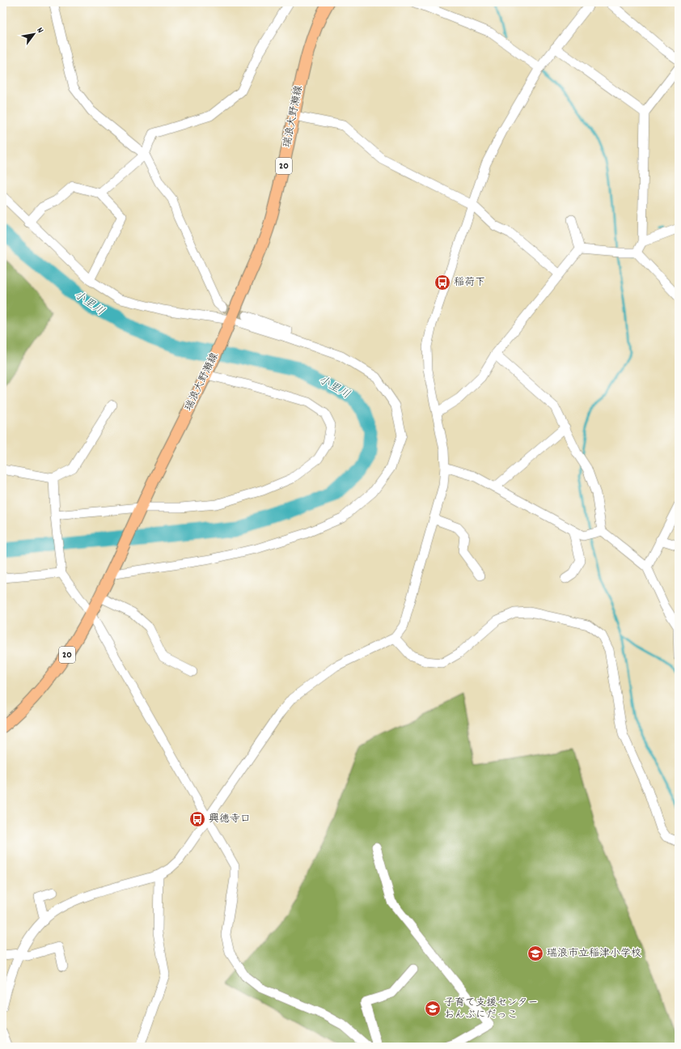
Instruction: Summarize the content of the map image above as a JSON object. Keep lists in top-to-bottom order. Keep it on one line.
{"streets":{"main road":["瑞浪大野瀬線","20"]},"water":["小里川"],"places":{"bus stop":["稲荷下","興徳寺口"],"school or university":["瑞浪市立稲津小学校","子育て支援センター おんぶにだっこ"]},"north":"top right"}
